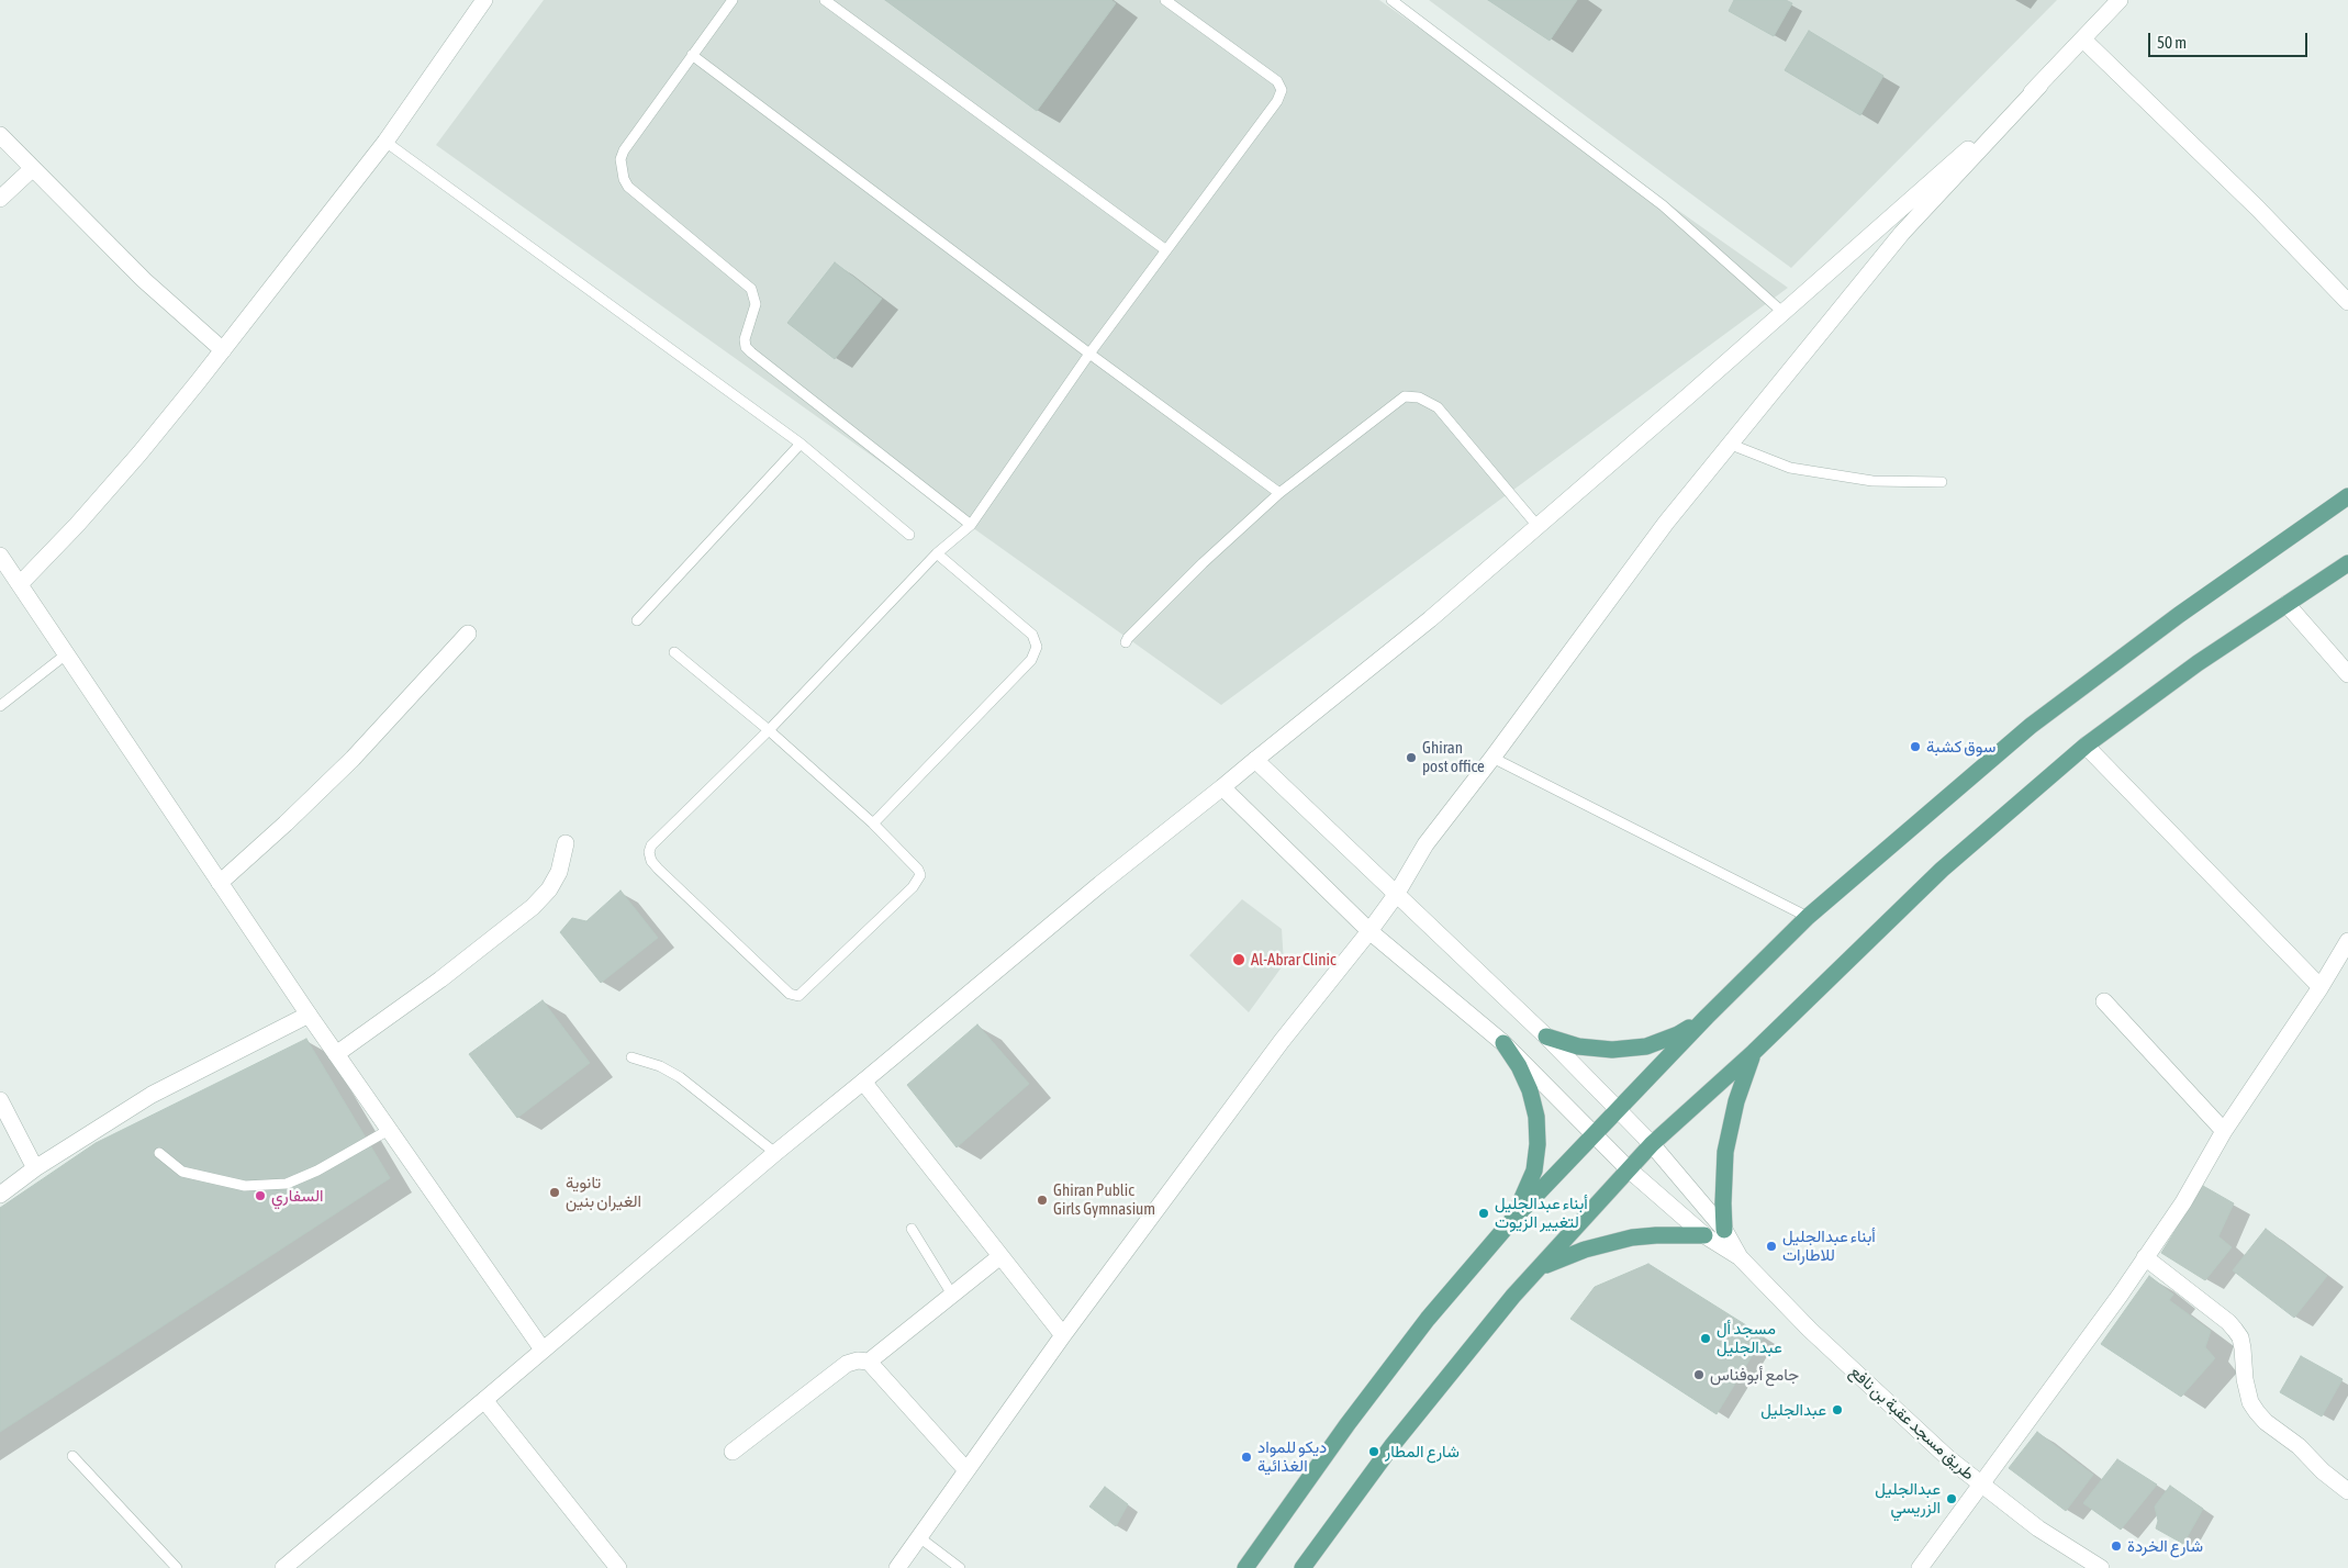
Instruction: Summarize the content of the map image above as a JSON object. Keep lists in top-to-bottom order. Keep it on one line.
{"streets":{"street":["طريق مسجد عقبة بن نافع"]},"places":["سوق كشبة","Ghiran post office","Al-Abrar Clinic","تانوية الغيران بنين","السفاري","Ghiran Public Girls Gymnasium","أبناء عبدالجليل لتغيير الزيوت","أبناء عبدالجليل للاطارات","مسجد أل عبدالجليل","جامع أبوفناس","عبدالجليل","شارع المطار","ديكو للمواد الغذائية","عبدالجليل الزريسي","شارع الخردة"],"scale_bar":"50 m"}
